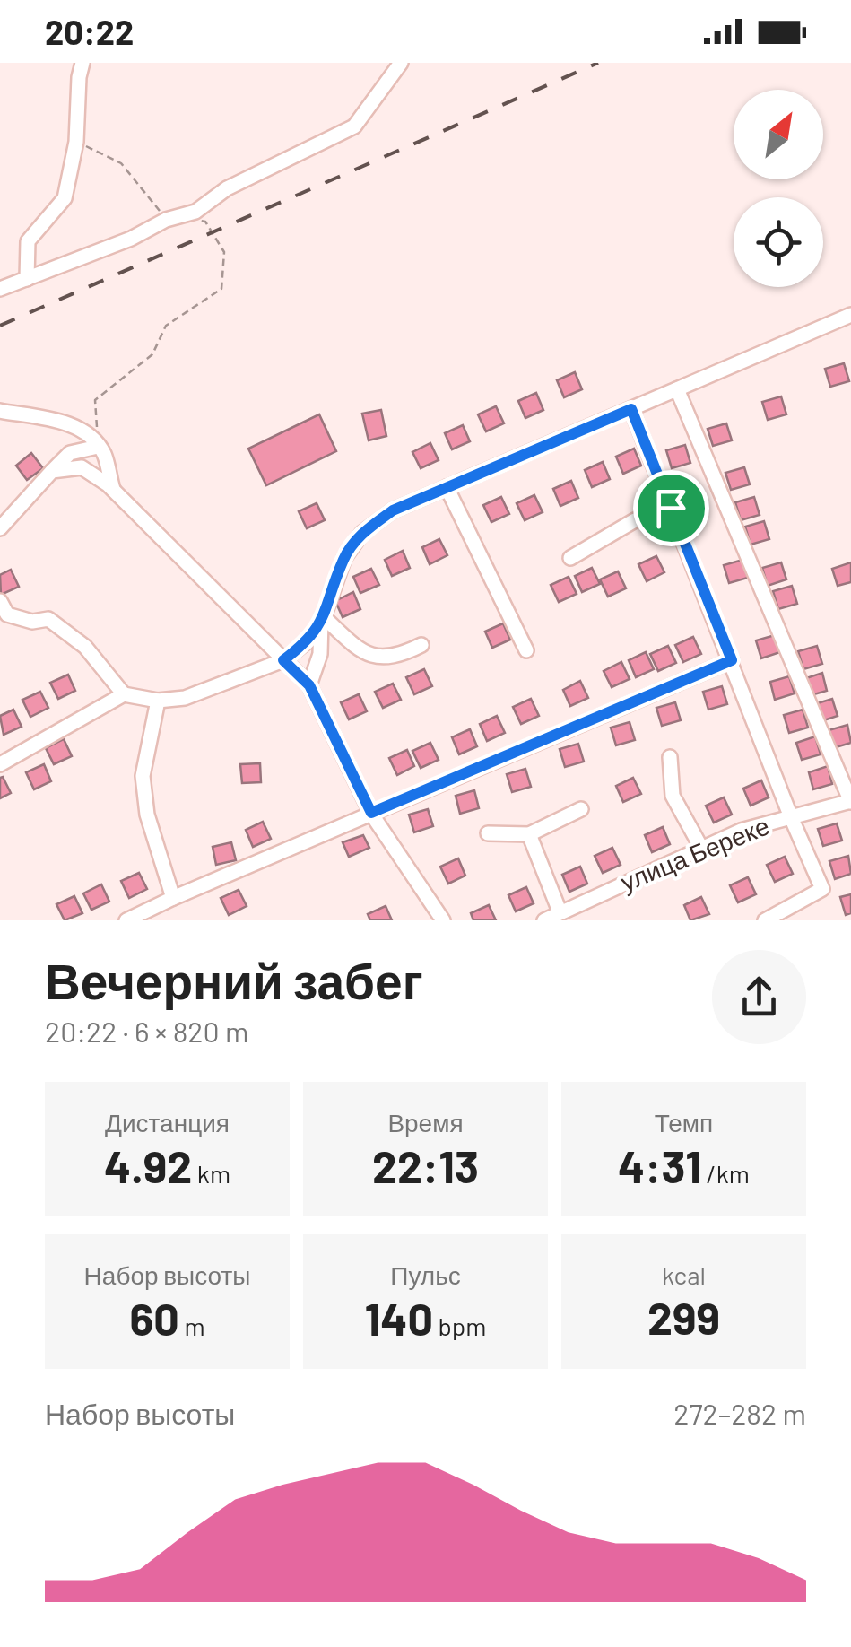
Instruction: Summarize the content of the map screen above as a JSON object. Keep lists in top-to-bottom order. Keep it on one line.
{"streets":{"street":["улица Береке"]},"north":"top right","page":{"status":"20:22","heading":["Вечерний забег","20:22 · 6 × 820 m"],"stats":[["Дистанция","4.92 km"],["Время","22:13"],["Темп","4:31 /km"],["Набор высоты","60 m"],["Пульс","140 bpm"],["kcal","299"]],"chart":["Набор высоты","272–282 m"]}}
